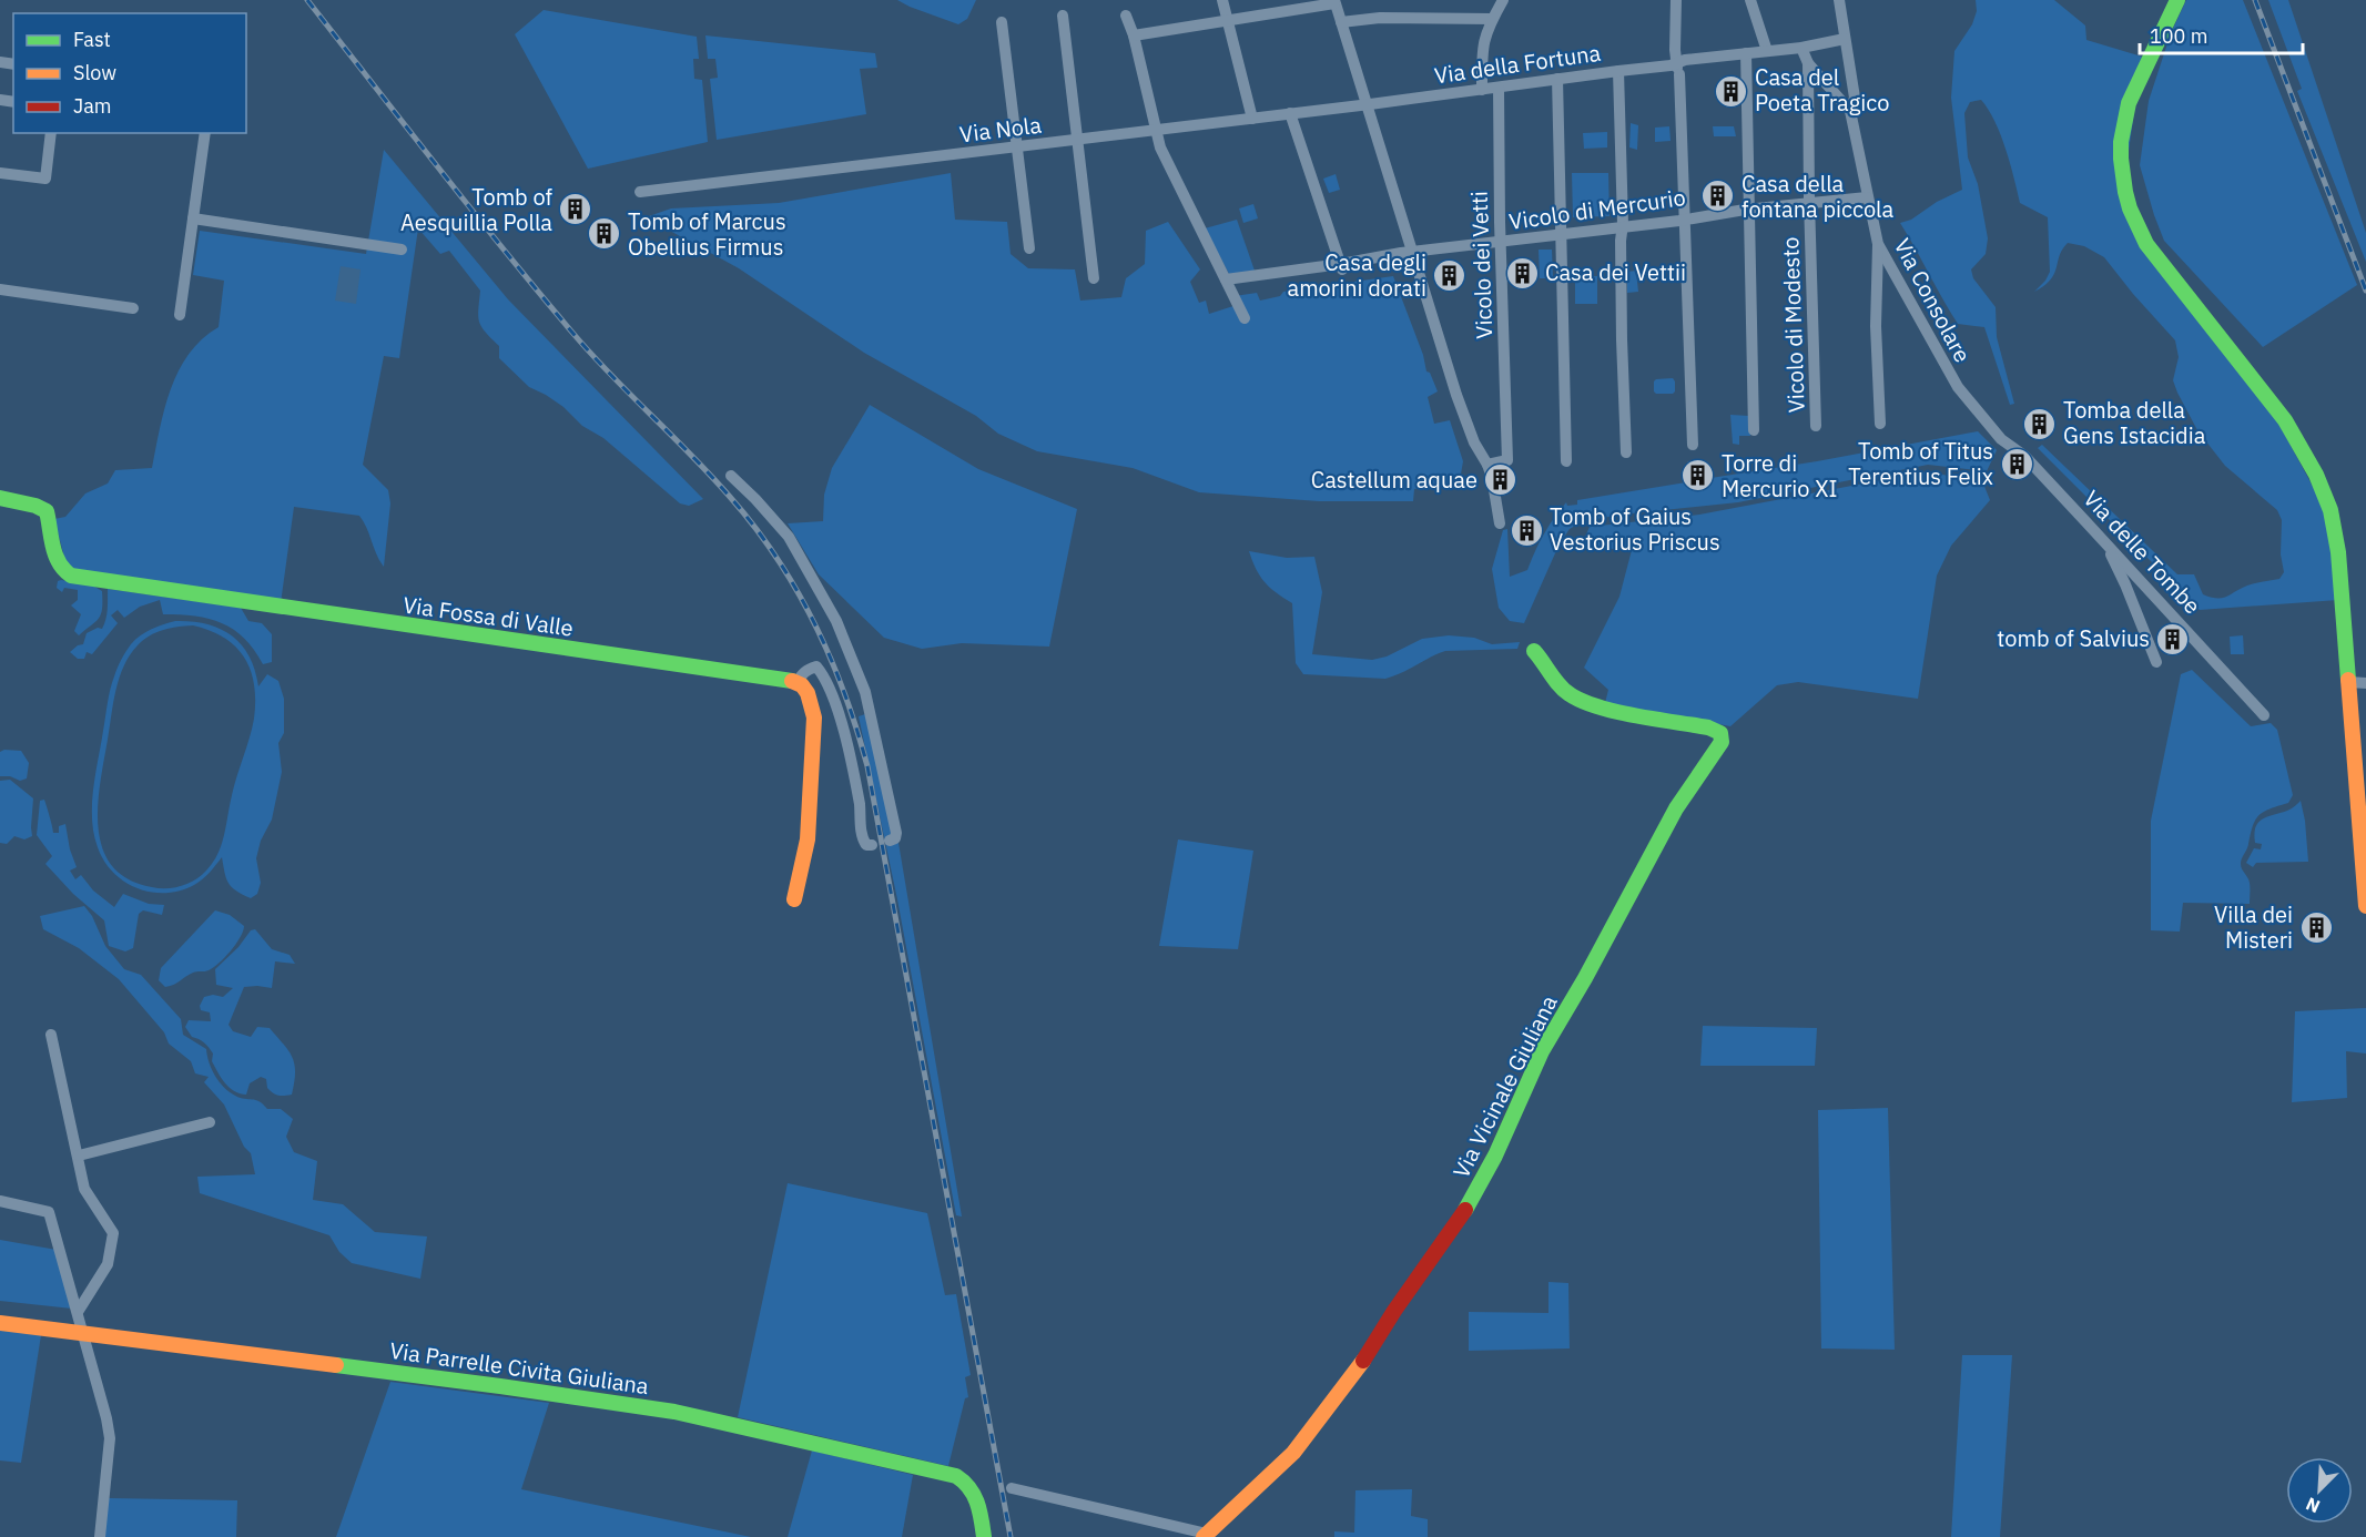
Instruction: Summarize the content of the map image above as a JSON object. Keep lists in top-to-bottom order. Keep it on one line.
{"streets":{"street":["Via della Fortuna","Via Nola","Vicolo di Mercurio","Vicolo dei Vetti","Via Consolare","Vicolo di Modesto","Via delle Tombe","Via Fossa di Valle","Via Vicinale Giuliana","Via Parrelle Civita Giuliana"]},"crossings":[["Via della Fortuna","Via Nola"],["Via della Fortuna","Vicolo dei Vetti"],["Via della Fortuna","Via Consolare"],["Vicolo di Mercurio","Vicolo dei Vetti"],["Vicolo di Mercurio","Via Consolare"],["Vicolo di Mercurio","Vicolo di Modesto"],["Via Consolare","Via delle Tombe"]],"places":{"building":["Casa del Poeta Tragico","Casa della fontana piccola","Tomb of Aesquillia Polla","Tomb of Marcus Obellius Firmus","Casa dei Vettii","Casa degli amorini dorati","Tomba della Gens Istacidia","Tomb of Titus Terentius Felix","Torre di Mercurio XI","Castellum aquae","Tomb of Gaius Vestorius Priscus","tomb of Salvius","Villa dei Misteri"]},"legend":["Fast","Slow","Jam"],"scale_bar":"100 m","north":"bottom left"}
